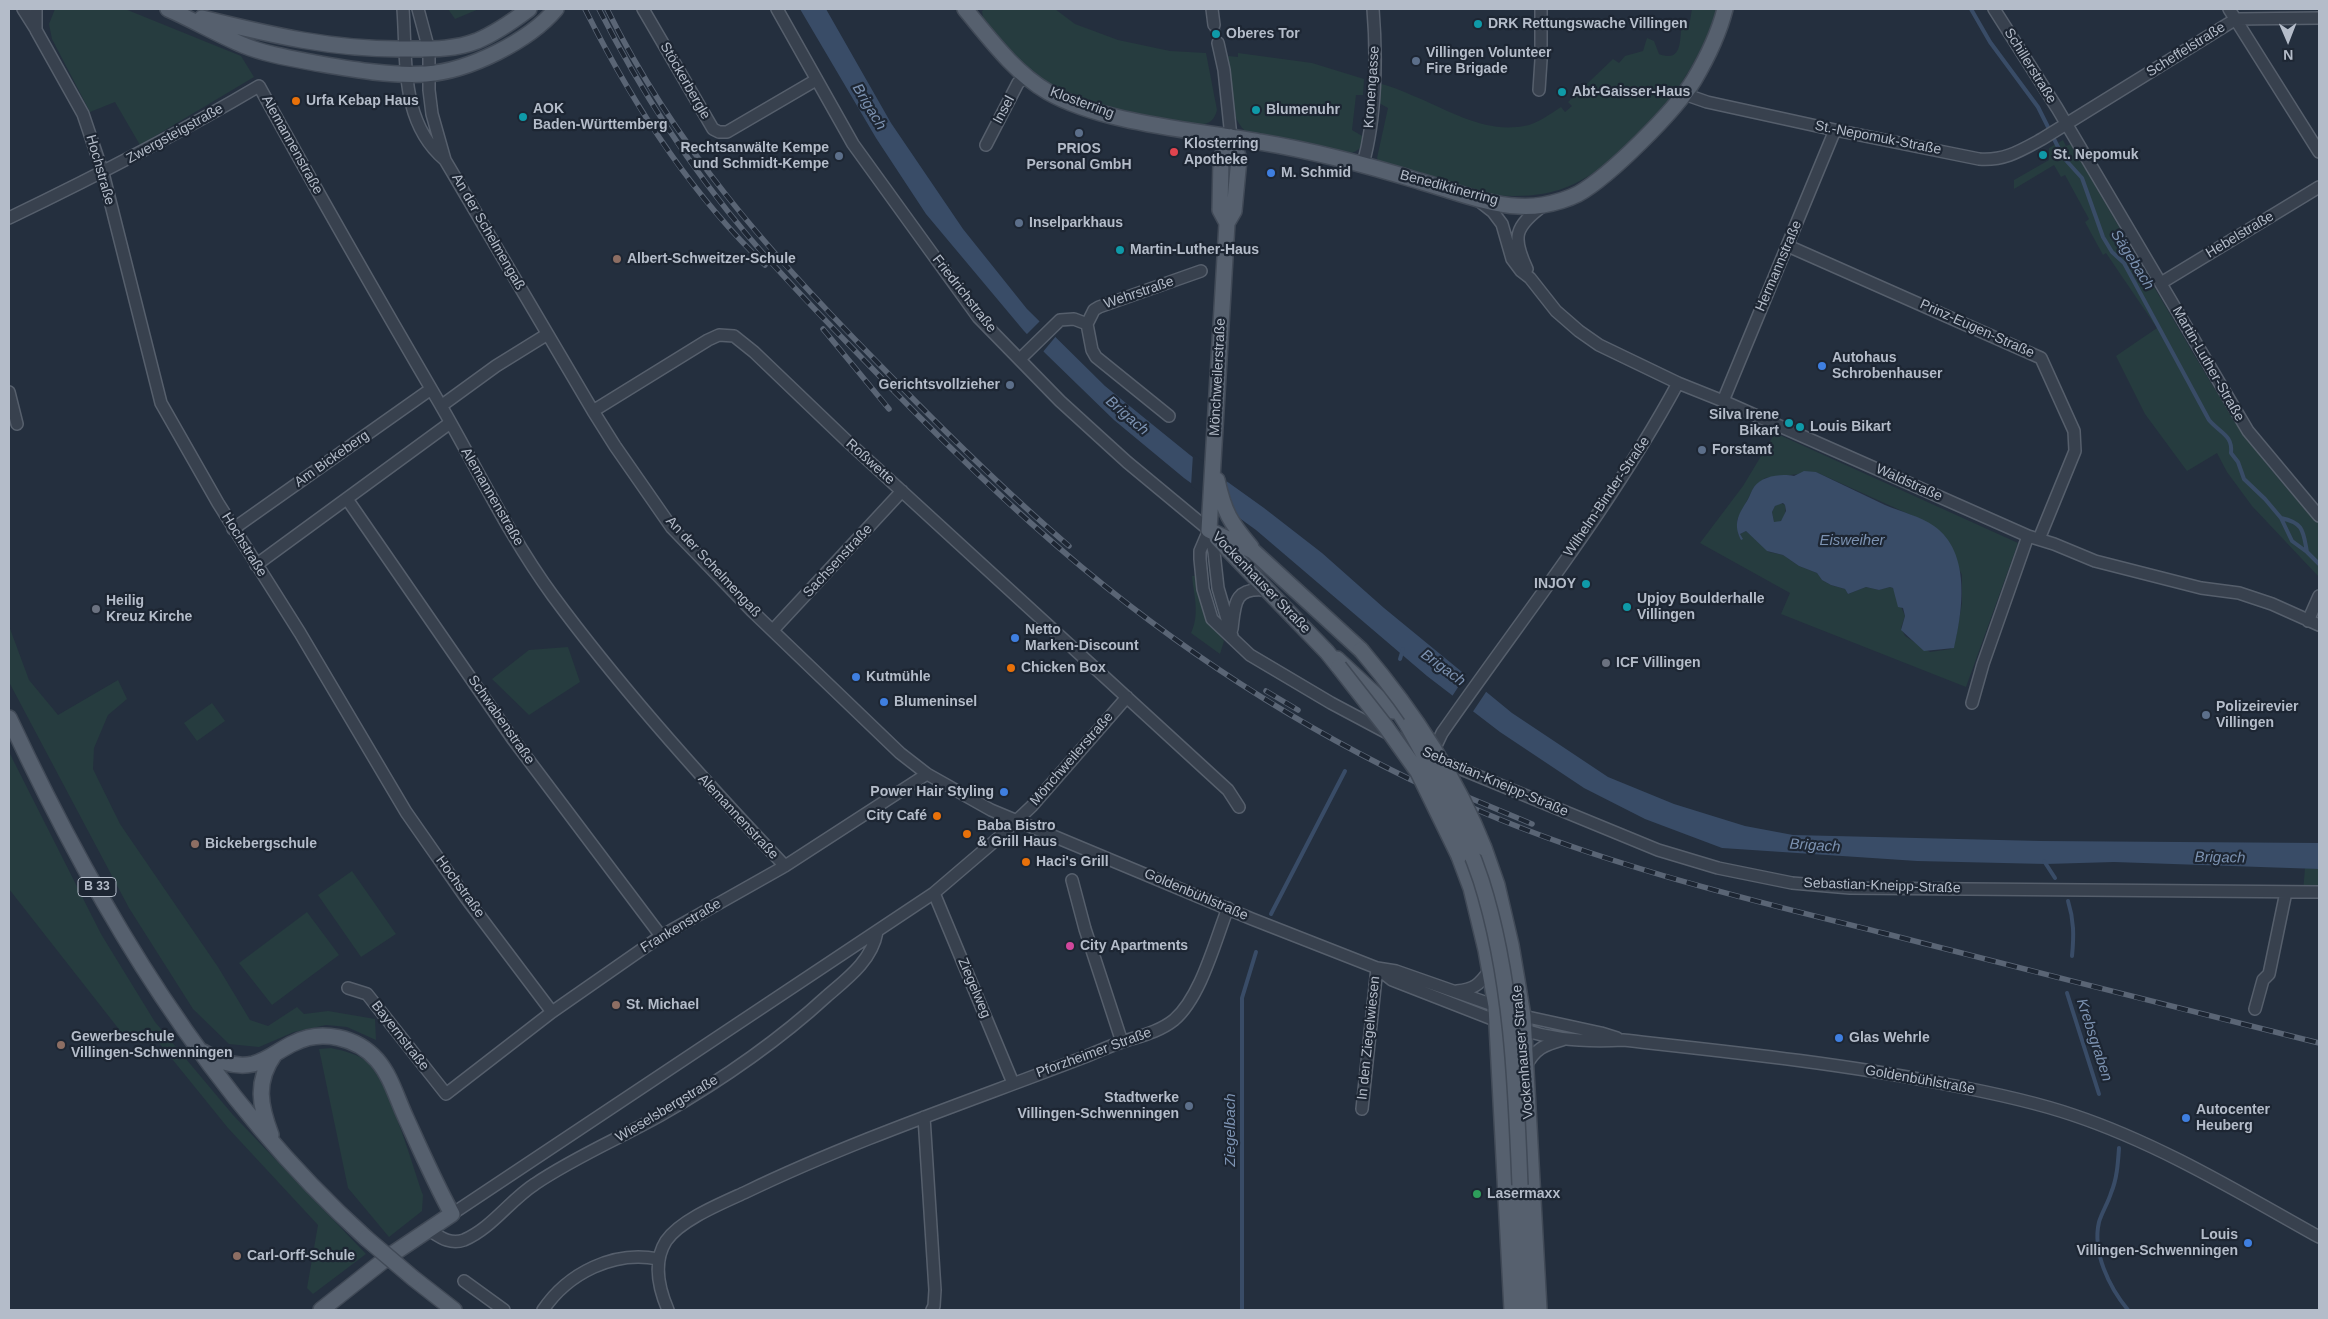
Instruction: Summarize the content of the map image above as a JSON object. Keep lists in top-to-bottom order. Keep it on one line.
{"streets":{"main road":["Klosterring","Benediktinerring","Mönchweilerstraße","Vockenhauser Straße","B 33","Wieselsbergstraße"],"street":["Scheffelstraße","Schillerstraße","Stöckerbergle","Kronengasse","Insel","Zwergsteigstraße","St.-Nepomuk-Straße","Alemannenstraße","Hochstraße","An der Schelmengaß","Hebelstraße","Hermannstraße","Wehrstraße","Friedrichstraße","Prinz-Eugen-Straße","Martin-Luther-Straße","Am Bickeberg","Roßwette","Waldstraße","Wilhelm-Binder-Straße","Sachsenstraße","Schwabenstraße","Sebastian-Kneipp-Straße","Goldenbühlstraße","Frankenstraße","Ziegelweg","Bayernstraße","In den Ziegelwiesen","Pforzheimer Straße"]},"crossings":[["Scheffelstraße","Schillerstraße"],["Scheffelstraße","St.-Nepomuk-Straße"],["Scheffelstraße","Martin-Luther-Straße"],["Schillerstraße","St.-Nepomuk-Straße"],["Schillerstraße","Martin-Luther-Straße"],["Stöckerbergle","Friedrichstraße"],["Kronengasse","Benediktinerring"],["Klosterring","Insel"],["Klosterring","Benediktinerring"],["Klosterring","Mönchweilerstraße"],["Zwergsteigstraße","Alemannenstraße"],["Zwergsteigstraße","Hochstraße"],["St.-Nepomuk-Straße","Benediktinerring"],["St.-Nepomuk-Straße","Hermannstraße"],["St.-Nepomuk-Straße","Martin-Luther-Straße"],["Alemannenstraße","Am Bickeberg"],["Alemannenstraße","Frankenstraße"],["Hochstraße","Am Bickeberg"],["Hochstraße","Frankenstraße"],["Benediktinerring","Mönchweilerstraße"],["Benediktinerring","Waldstraße"],["An der Schelmengaß","Mönchweilerstraße"],["An der Schelmengaß","Roßwette"],["An der Schelmengaß","Sachsenstraße"],["An der Schelmengaß","Goldenbühlstraße"],["An der Schelmengaß","Frankenstraße"],["An der Schelmengaß","Wieselsbergstraße"],["Hebelstraße","Martin-Luther-Straße"],["Hermannstraße","Prinz-Eugen-Straße"],["Hermannstraße","Waldstraße"],["Friedrichstraße","Mönchweilerstraße"],["Friedrichstraße","Vockenhauser Straße"],["Friedrichstraße","Sebastian-Kneipp-Straße"],["Prinz-Eugen-Straße","Waldstraße"],["Mönchweilerstraße","Roßwette"],["Mönchweilerstraße","Vockenhauser Straße"],["Mönchweilerstraße","Sebastian-Kneipp-Straße"],["Mönchweilerstraße","Goldenbühlstraße"],["Mönchweilerstraße","Wieselsbergstraße"],["Roßwette","Sachsenstraße"],["Waldstraße","Wilhelm-Binder-Straße"],["Wilhelm-Binder-Straße","Sebastian-Kneipp-Straße"],["Vockenhauser Straße","Sebastian-Kneipp-Straße"],["Vockenhauser Straße","Goldenbühlstraße"],["Schwabenstraße","Frankenstraße"],["Goldenbühlstraße","In den Ziegelwiesen"],["Goldenbühlstraße","Pforzheimer Straße"],["Goldenbühlstraße","Wieselsbergstraße"],["Frankenstraße","Bayernstraße"],["Ziegelweg","Pforzheimer Straße"],["Ziegelweg","Wieselsbergstraße"]],"water":["Brigach","Sägebach","Eisweiher","Krebsgraben","Ziegelbach"],"places":["DRK Rettungswache Villingen","Oberes Tor","Villingen Volunteer Fire Brigade","Abt-Gaisser-Haus","Urfa Kebap Haus","Blumenuhr","AOK Baden-Württemberg","PRIOS Personal GmbH","Klosterring Apotheke","St. Nepomuk","Rechtsanwälte Kempe und Schmidt-Kempe","M. Schmid","Inselparkhaus","Martin-Luther-Haus","Albert-Schweitzer-Schule","Autohaus Schrobenhauser","Gerichtsvollzieher","Silva Irene Bikart","Louis Bikart","Forstamt","INJOY","Upjoy Boulderhalle Villingen","Heilig Kreuz Kirche","Netto Marken-Discount","ICF Villingen","Chicken Box","Kutmühle","Blumeninsel","Polizeirevier Villingen","Power Hair Styling","City Café","Baba Bistro & Grill Haus","Bickebergschule","Haci's Grill","City Apartments","St. Michael","Glas Wehrle","Gewerbeschule Villingen-Schwenningen","Stadtwerke Villingen-Schwenningen","Autocenter Heuberg","Lasermaxx","Louis Villingen-Schwenningen","Carl-Orff-Schule"],"north":"bottom"}
